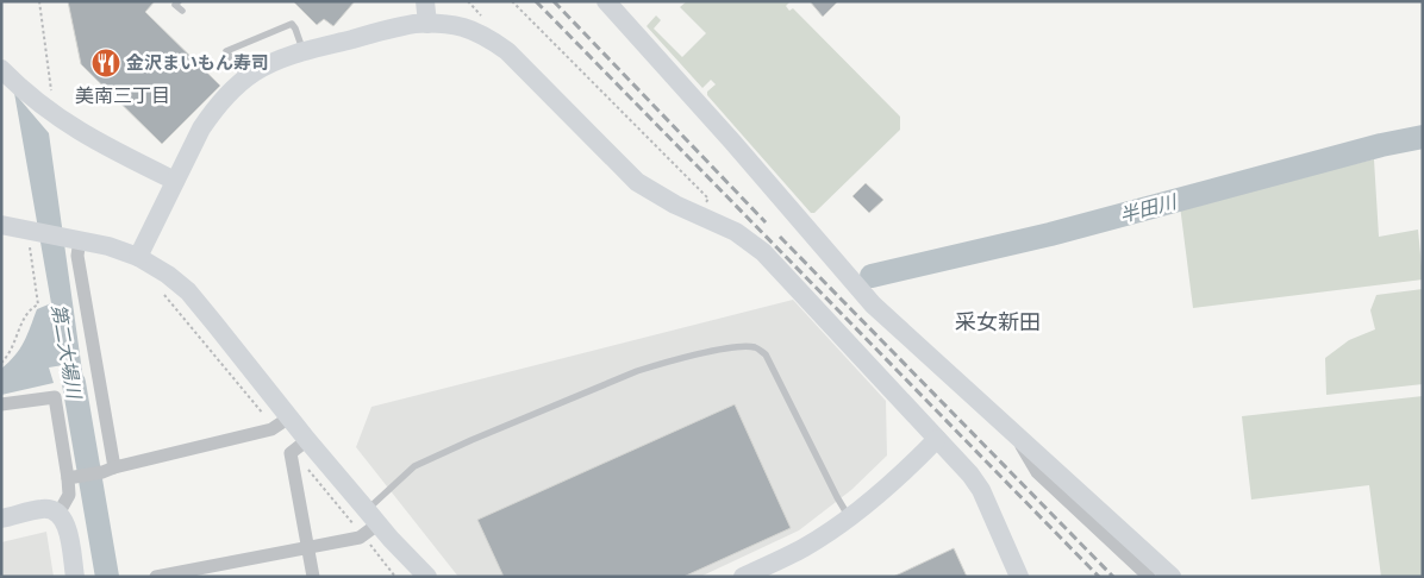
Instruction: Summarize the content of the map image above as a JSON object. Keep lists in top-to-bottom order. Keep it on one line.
{"districts":["美南三丁目","采女新田"],"water":["半田川","第二大場川"],"places":{"restaurant":["金沢まいもん寿司"]}}
